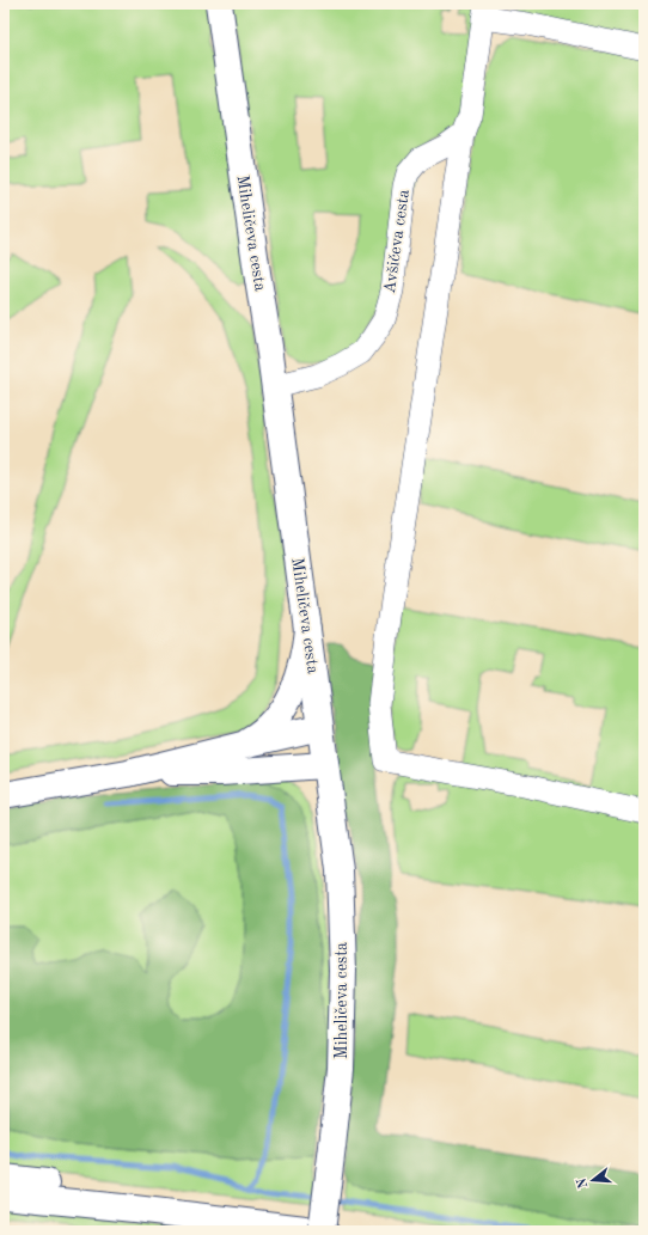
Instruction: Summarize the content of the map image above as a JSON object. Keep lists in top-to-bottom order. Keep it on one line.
{"streets":{"main road":["Miheličeva cesta"],"street":["Avšičeva cesta"]},"crossings":[["Miheličeva cesta","Avšičeva cesta"]],"north":"left"}
